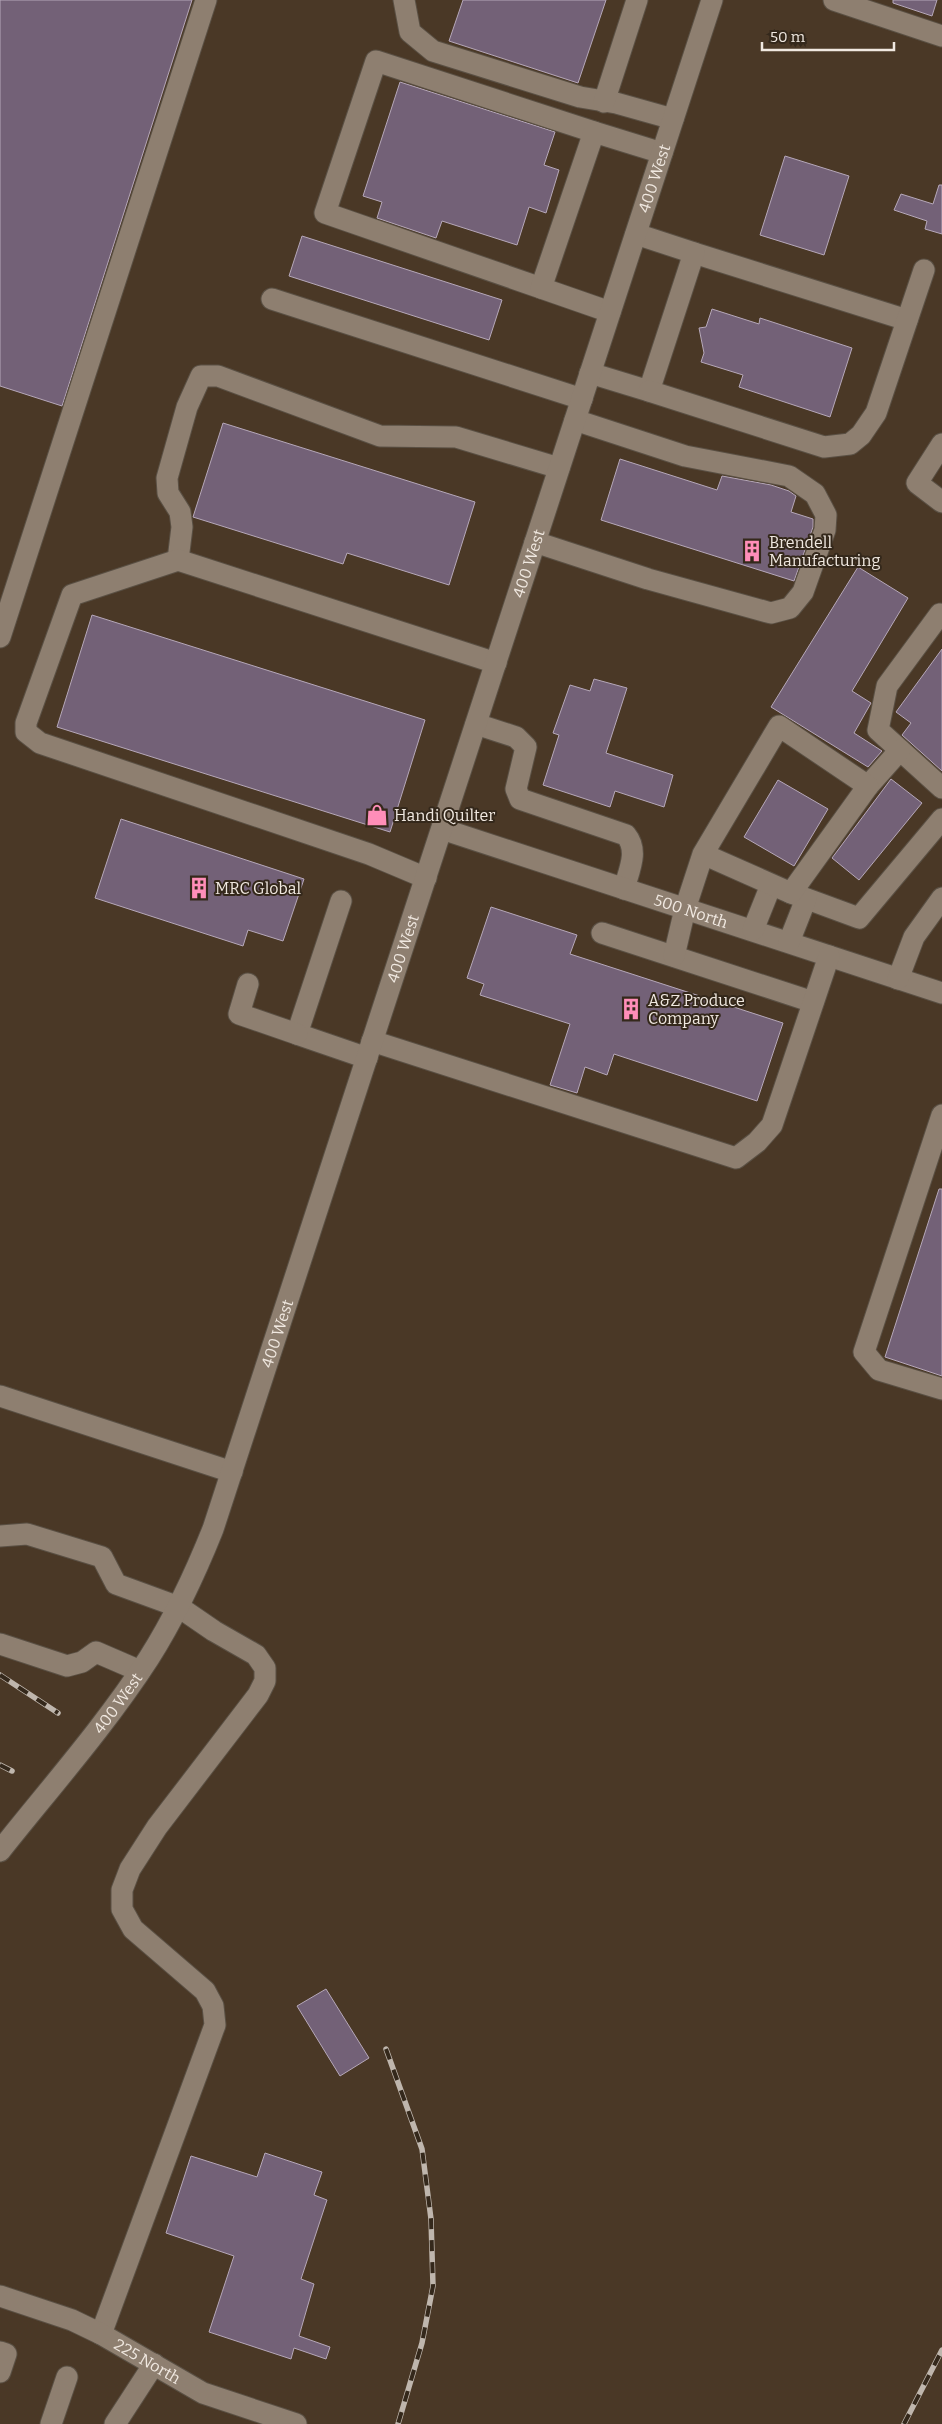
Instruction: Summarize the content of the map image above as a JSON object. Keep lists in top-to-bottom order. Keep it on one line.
{"streets":{"street":["400 West","500 North","225 North"]},"crossings":[["400 West","500 North"]],"places":{"building":["Brendell Manufacturing","MRC Global","A&Z Produce Company"],"shop":["Handi Quilter"]},"scale_bar":"50 m"}
